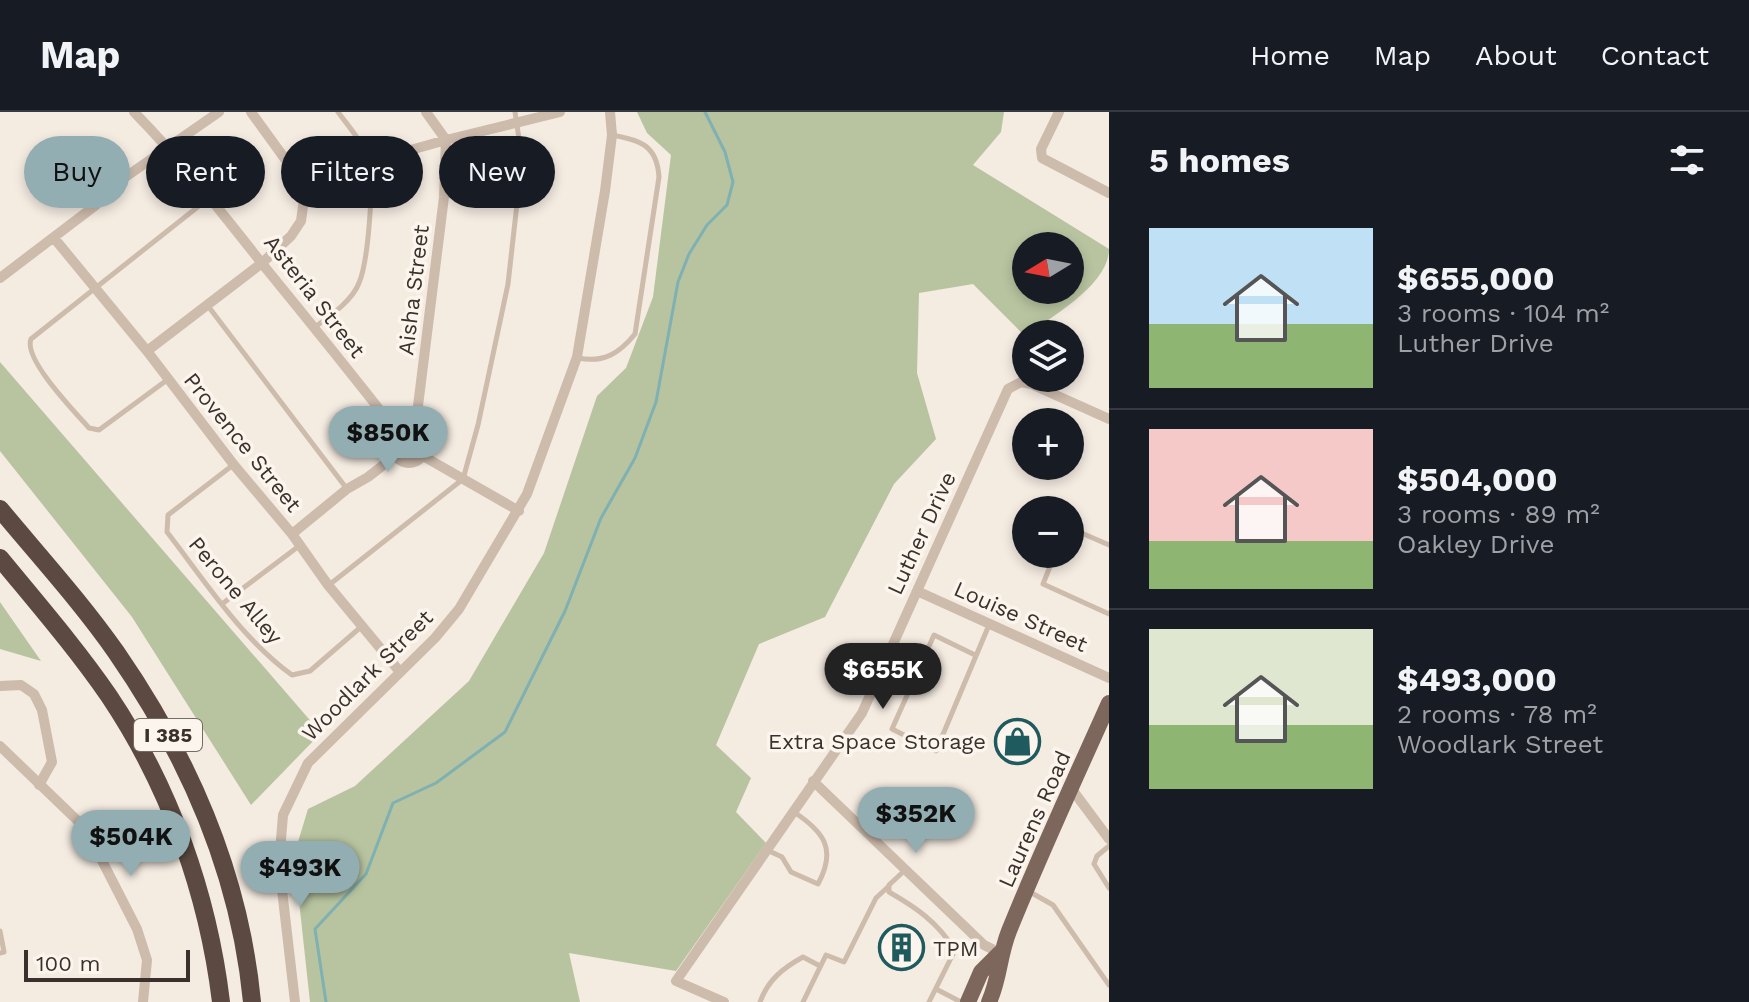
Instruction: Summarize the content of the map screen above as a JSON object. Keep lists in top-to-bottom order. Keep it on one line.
{"streets":{"highway":["I 385"],"main road":["Laurens Road"],"street":["Aisha Street","Asteria Street","Provence Street","Luther Drive","Louise Street","Woodlark Street"],"lane":["Perone Alley"]},"crossings":[["Aisha Street","Asteria Street"],["Provence Street","Perone Alley"],["Provence Street","Woodlark Street"],["Luther Drive","Louise Street"]],"places":{"shop":["Extra Space Storage"],"building":["TPM"]},"scale_bar":"100 m","north":"left","page":{"header":"Map","nav":["Home","Map","About","Contact"],"heading":"5 homes","chip":["Buy","Rent","Filters","New"],"list":[{"name":"$655,000","note":"3 rooms · 104 m² · Luther Drive"},{"name":"$504,000","note":"3 rooms · 89 m² · Oakley Drive"},{"name":"$493,000","note":"2 rooms · 78 m² · Woodlark Street"}],"map_buttons":["+","−"],"price":["$850K","$655K","$352K","$504K","$493K"],"scale":"100 m"}}
